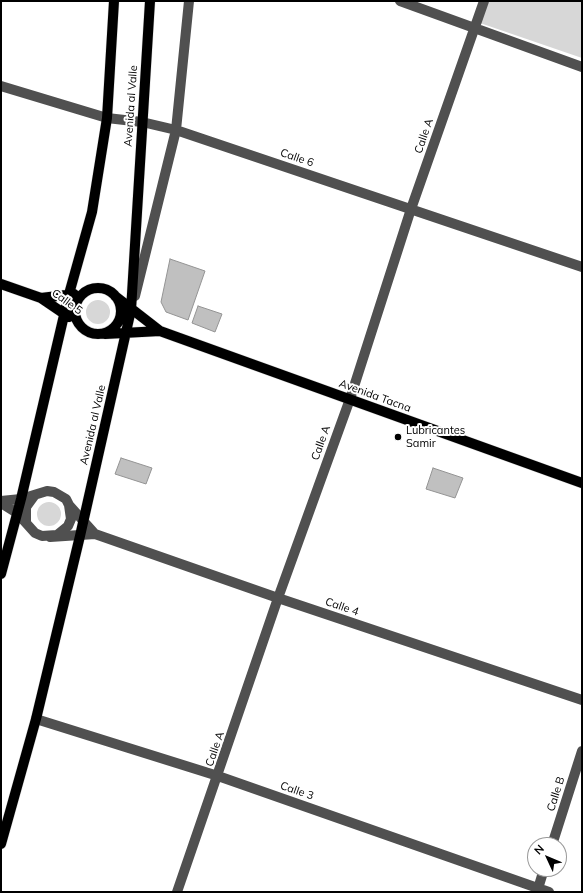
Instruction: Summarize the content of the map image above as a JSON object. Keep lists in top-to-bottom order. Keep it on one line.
{"streets":{"main road":["Avenida al Valle","Calle 5","Avenida Tacna"],"street":["Calle A","Calle 6","Calle 4","Calle 3","Calle B"]},"crossings":[["Avenida al Valle","Calle 6"],["Avenida al Valle","Calle 5"],["Avenida al Valle","Avenida Tacna"],["Avenida al Valle","Calle 4"],["Avenida al Valle","Calle 3"],["Calle A","Calle 6"],["Calle A","Avenida Tacna"],["Calle A","Calle 4"],["Calle A","Calle 3"],["Calle 5","Avenida Tacna"]],"places":["Lubricantes Samir"],"north":"top left"}
